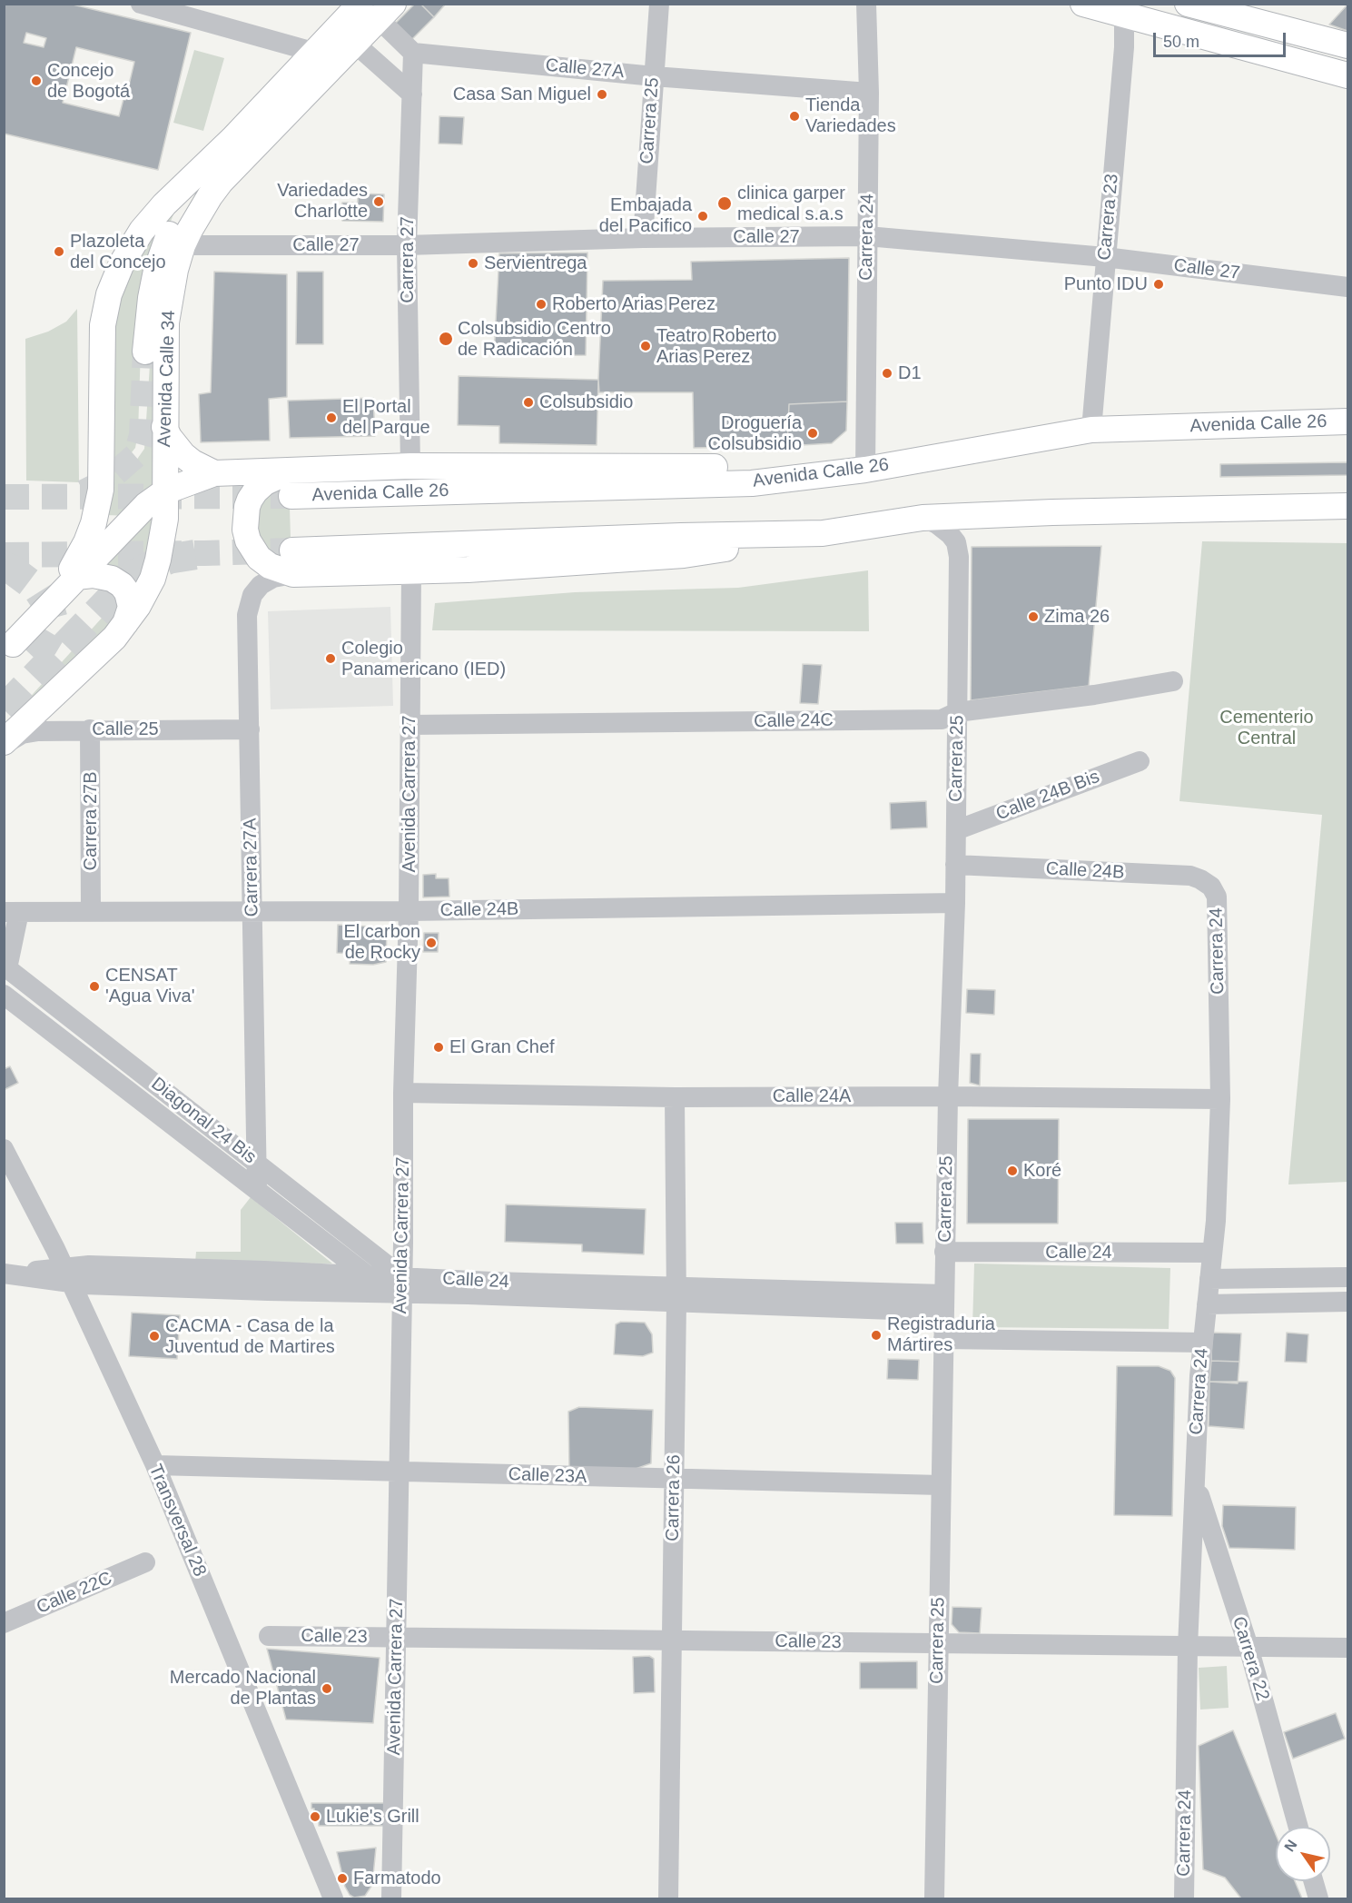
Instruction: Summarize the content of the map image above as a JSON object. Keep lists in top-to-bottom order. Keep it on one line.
{"streets":{"main road":["Avenida Calle 34","Avenida Calle 26"],"street":["Calle 27A","Carrera 25","Carrera 23","Calle 27","Carrera 24","Carrera 27","Calle 24C","Calle 25","Avenida Carrera 27","Calle 24B Bis","Carrera 27B","Carrera 27A","Calle 24B","Calle 24A","Diagonal 24 Bis","Calle 24","Calle 23A","Carrera 26","Transversal 28","Calle 22C","Calle 23","Carrera 22"]},"crossings":[["Calle 27A","Carrera 25"],["Calle 27A","Carrera 24"],["Calle 27A","Carrera 27"],["Carrera 25","Calle 27"],["Carrera 25","Calle 24C"],["Carrera 25","Calle 24B Bis"],["Carrera 25","Calle 24B"],["Carrera 25","Calle 24A"],["Carrera 25","Calle 24"],["Carrera 25","Calle 23A"],["Carrera 25","Calle 23"],["Carrera 23","Calle 27"],["Carrera 23","Avenida Calle 26"],["Calle 27","Carrera 24"],["Calle 27","Carrera 27"],["Calle 27","Avenida Calle 34"],["Carrera 24","Avenida Calle 26"],["Carrera 24","Calle 24B"],["Carrera 24","Calle 24A"],["Carrera 24","Calle 24"],["Carrera 24","Calle 23"],["Carrera 24","Carrera 22"],["Avenida Calle 34","Calle 25"],["Calle 24C","Avenida Carrera 27"],["Calle 25","Carrera 27B"],["Calle 25","Carrera 27A"],["Avenida Carrera 27","Calle 24B"],["Avenida Carrera 27","Calle 24A"],["Avenida Carrera 27","Diagonal 24 Bis"],["Avenida Carrera 27","Calle 24"],["Avenida Carrera 27","Calle 23A"],["Avenida Carrera 27","Calle 23"],["Carrera 27B","Calle 24B"],["Carrera 27A","Calle 24B"],["Carrera 27A","Diagonal 24 Bis"],["Calle 24A","Carrera 26"],["Diagonal 24 Bis","Calle 24"],["Calle 24","Carrera 26"],["Calle 24","Transversal 28"],["Calle 23A","Carrera 26"],["Calle 23A","Transversal 28"],["Carrera 26","Calle 23"],["Calle 23","Carrera 22"]],"parks":["Cementerio Central"],"places":["Concejo de Bogotá","Casa San Miguel","Tienda Variedades","Variedades Charlotte","clinica garper medical s.a.s","Embajada del Pacifico","Plazoleta del Concejo","Servientrega","Punto IDU","Roberto Arias Perez","Colsubsidio Centro de Radicación","Teatro Roberto Arias Perez","D1","Colsubsidio","El Portal del Parque","Droguería Colsubsidio","Zima 26","Colegio Panamericano (IED)","El carbon de Rocky","CENSAT 'Agua Viva'","El Gran Chef","Koré","Registraduria Mártires","CACMA - Casa de la Juventud de Martires","Mercado Nacional de Plantas","Lukie's Grill","Farmatodo"],"scale_bar":"50 m","north":"top left"}
